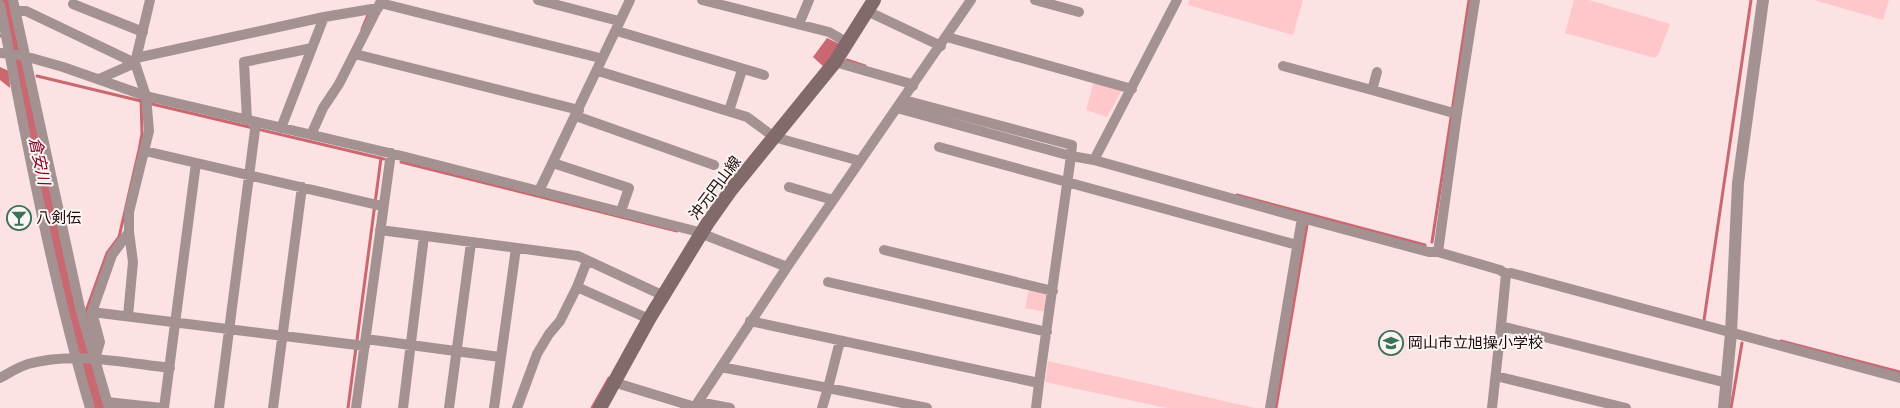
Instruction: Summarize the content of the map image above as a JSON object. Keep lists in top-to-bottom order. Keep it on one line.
{"streets":{"main road":["沖元円山線"]},"water":["倉安川"],"places":{"bar":["八剣伝"],"school or university":["岡山市立旭操小学校"]}}
